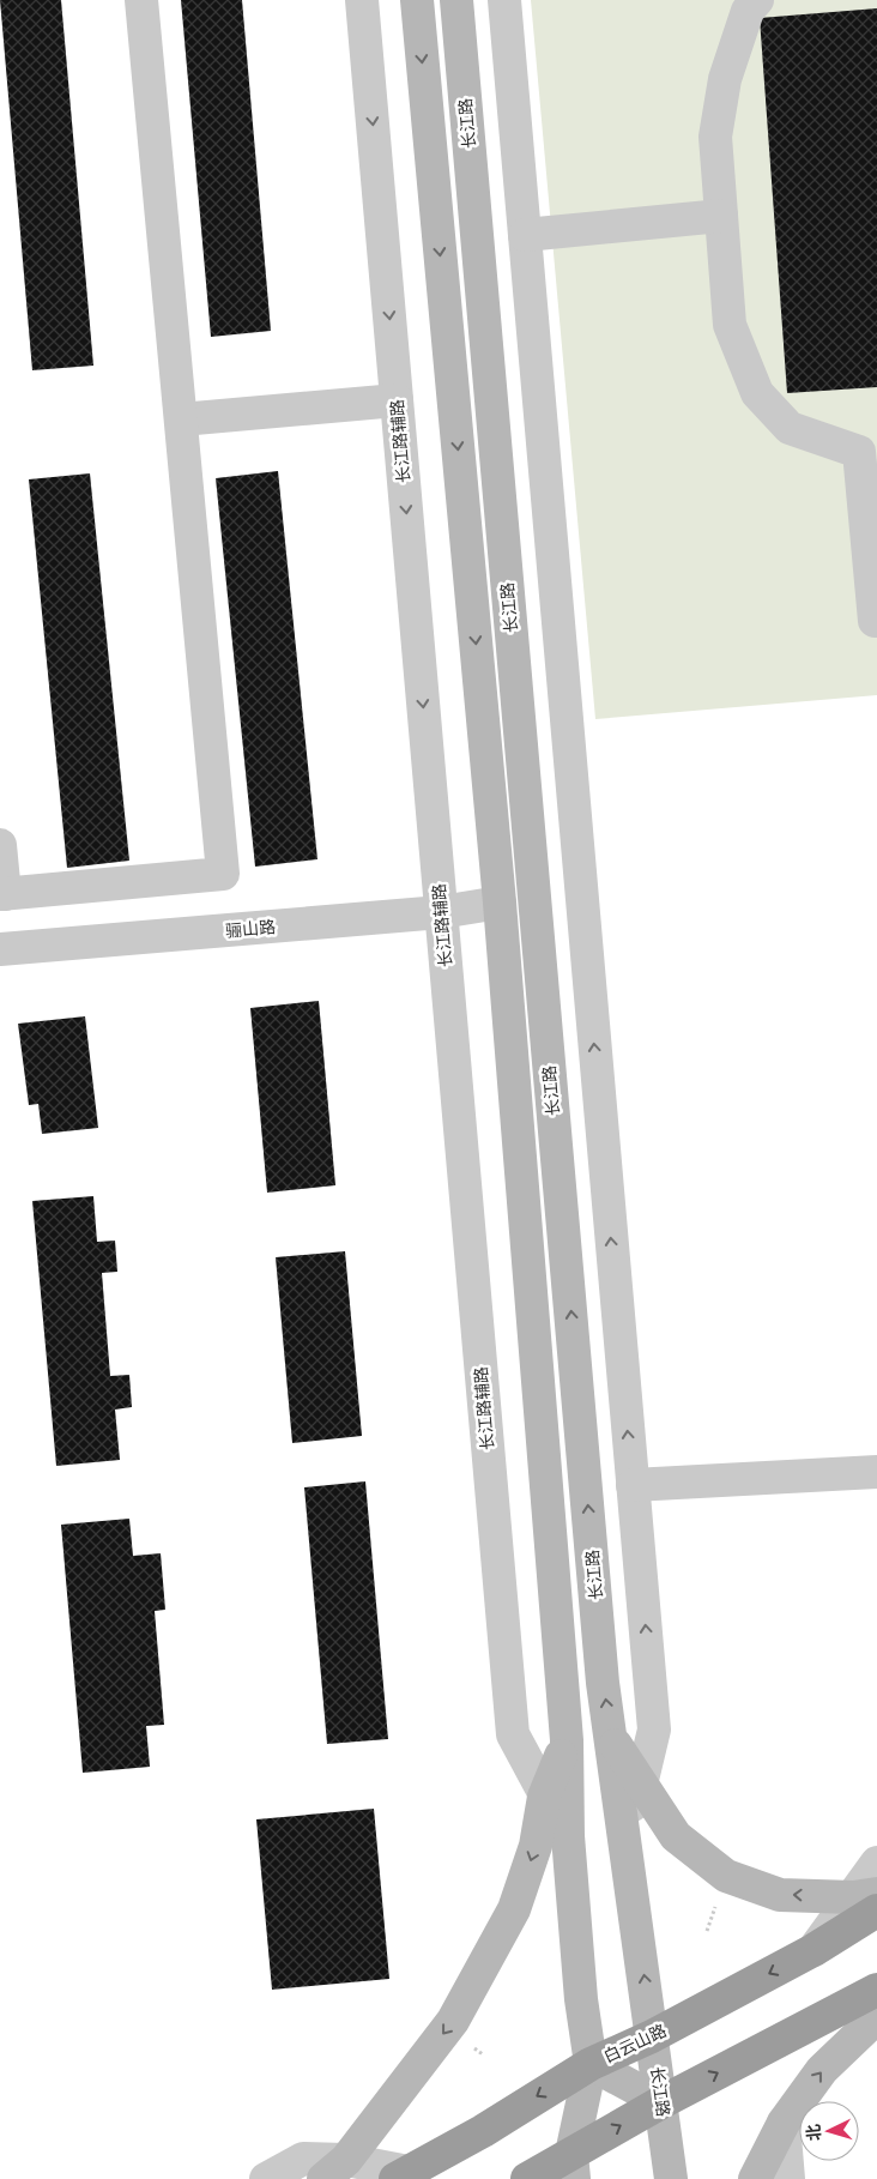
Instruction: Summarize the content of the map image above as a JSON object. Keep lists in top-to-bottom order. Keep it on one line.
{"streets":{"highway":["白云山路"],"main road":["长江路"],"street":["长江路辅路","骊山路"]},"crossings":[["长江路","白云山路"],["长江路辅路","骊山路"]],"north":"left"}
